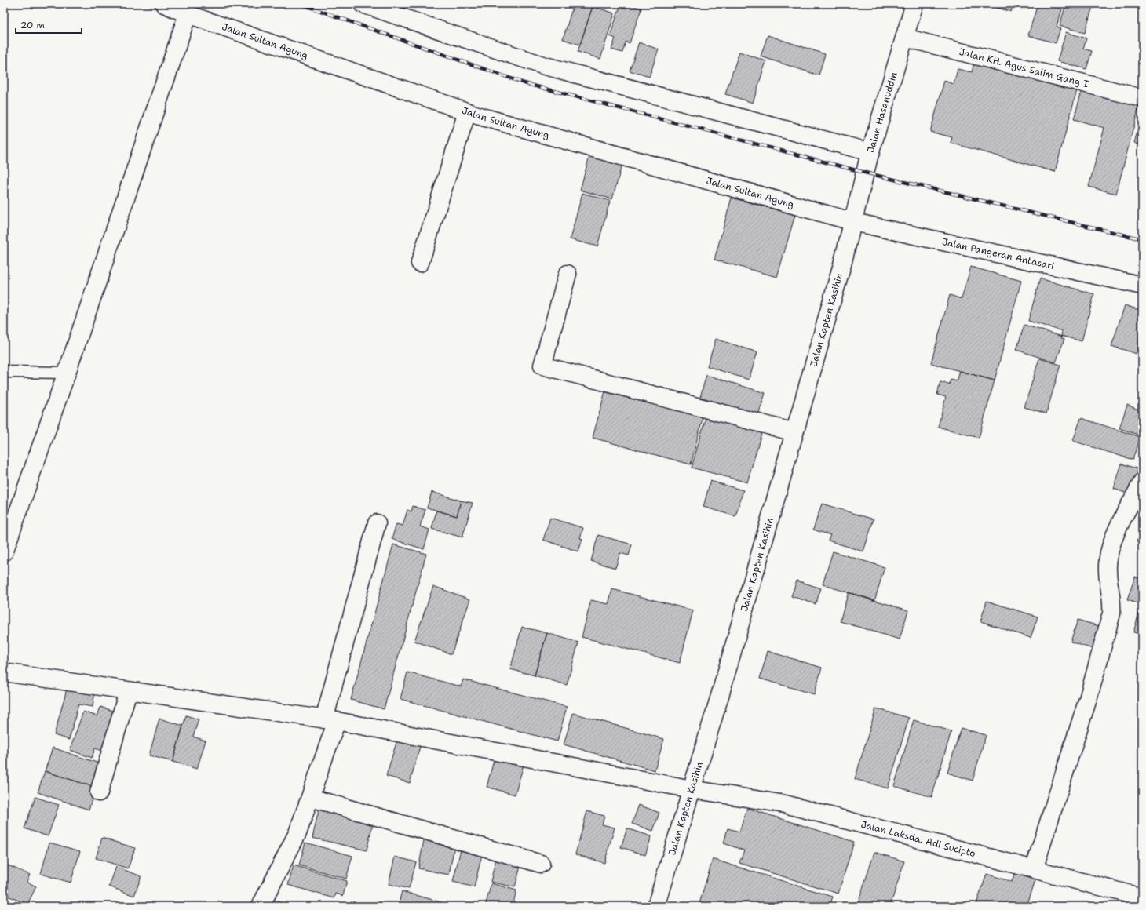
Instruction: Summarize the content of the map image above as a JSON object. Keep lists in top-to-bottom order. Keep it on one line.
{"streets":{"street":["Jalan Sultan Agung","Jalan KH. Agus Salim Gang I","Jalan Hasanuddin","Jalan Pangeran Antasari","Jalan Kapten Kasihin","Jalan Laksda. Adi Sucipto"]},"crossings":[["Jalan Sultan Agung","Jalan Hasanuddin"],["Jalan Sultan Agung","Jalan Pangeran Antasari"],["Jalan Sultan Agung","Jalan Kapten Kasihin"],["Jalan KH. Agus Salim Gang I","Jalan Hasanuddin"],["Jalan Hasanuddin","Jalan Pangeran Antasari"],["Jalan Hasanuddin","Jalan Kapten Kasihin"],["Jalan Pangeran Antasari","Jalan Kapten Kasihin"],["Jalan Kapten Kasihin","Jalan Laksda. Adi Sucipto"]],"scale_bar":"20 m"}
